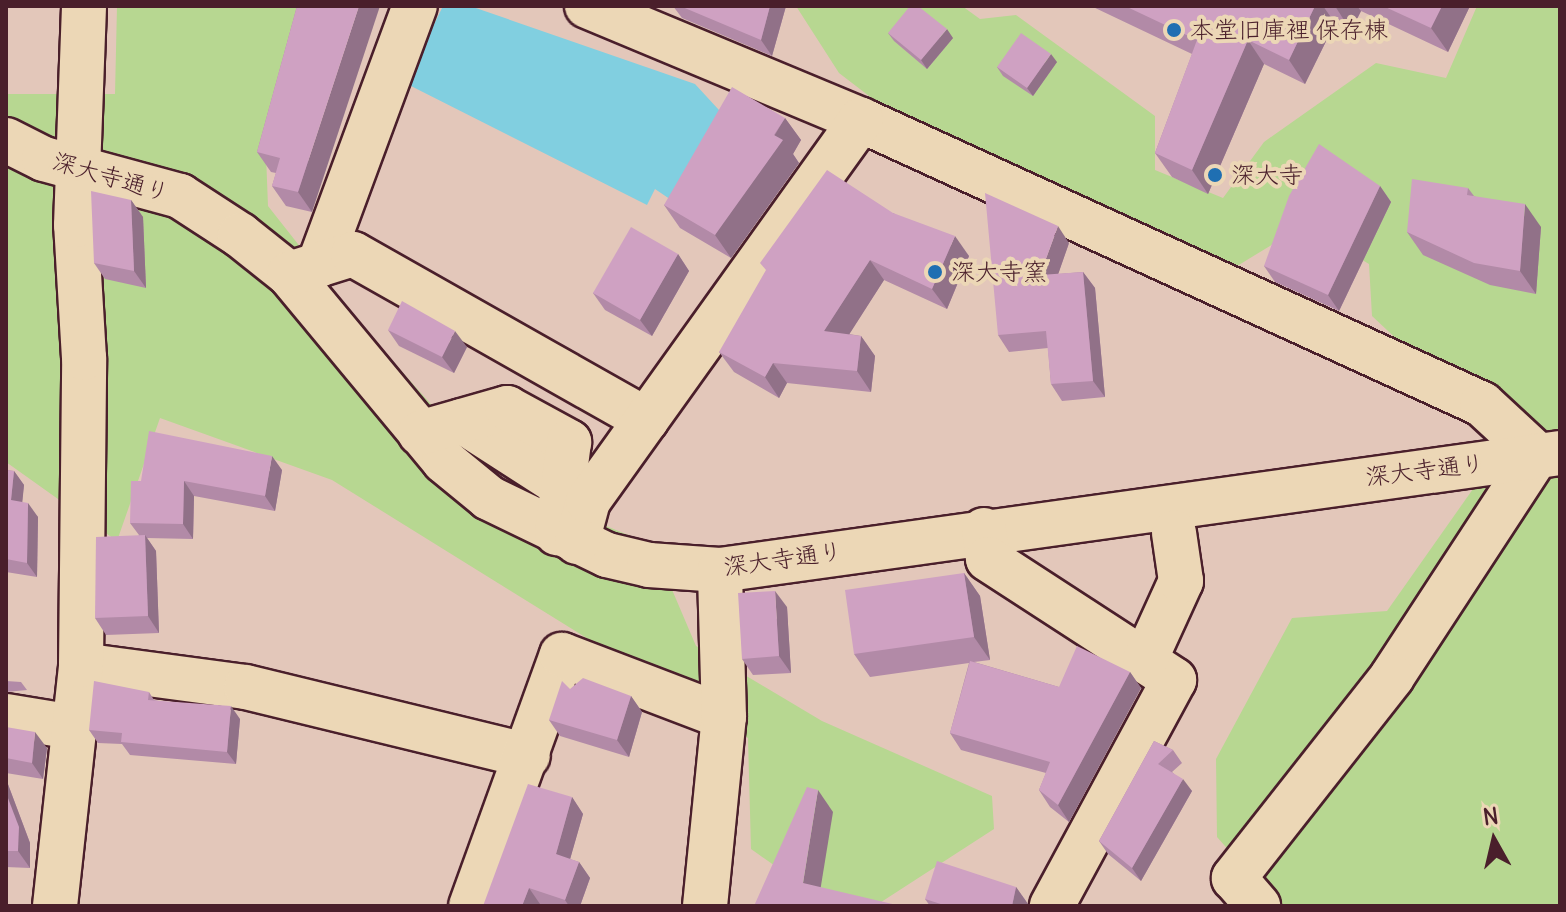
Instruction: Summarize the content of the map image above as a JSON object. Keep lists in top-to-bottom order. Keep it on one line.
{"streets":{"street":["深大寺通り"]},"places":["本堂旧庫裡 保存棟","深大寺","深大寺窯"],"north":"top"}
